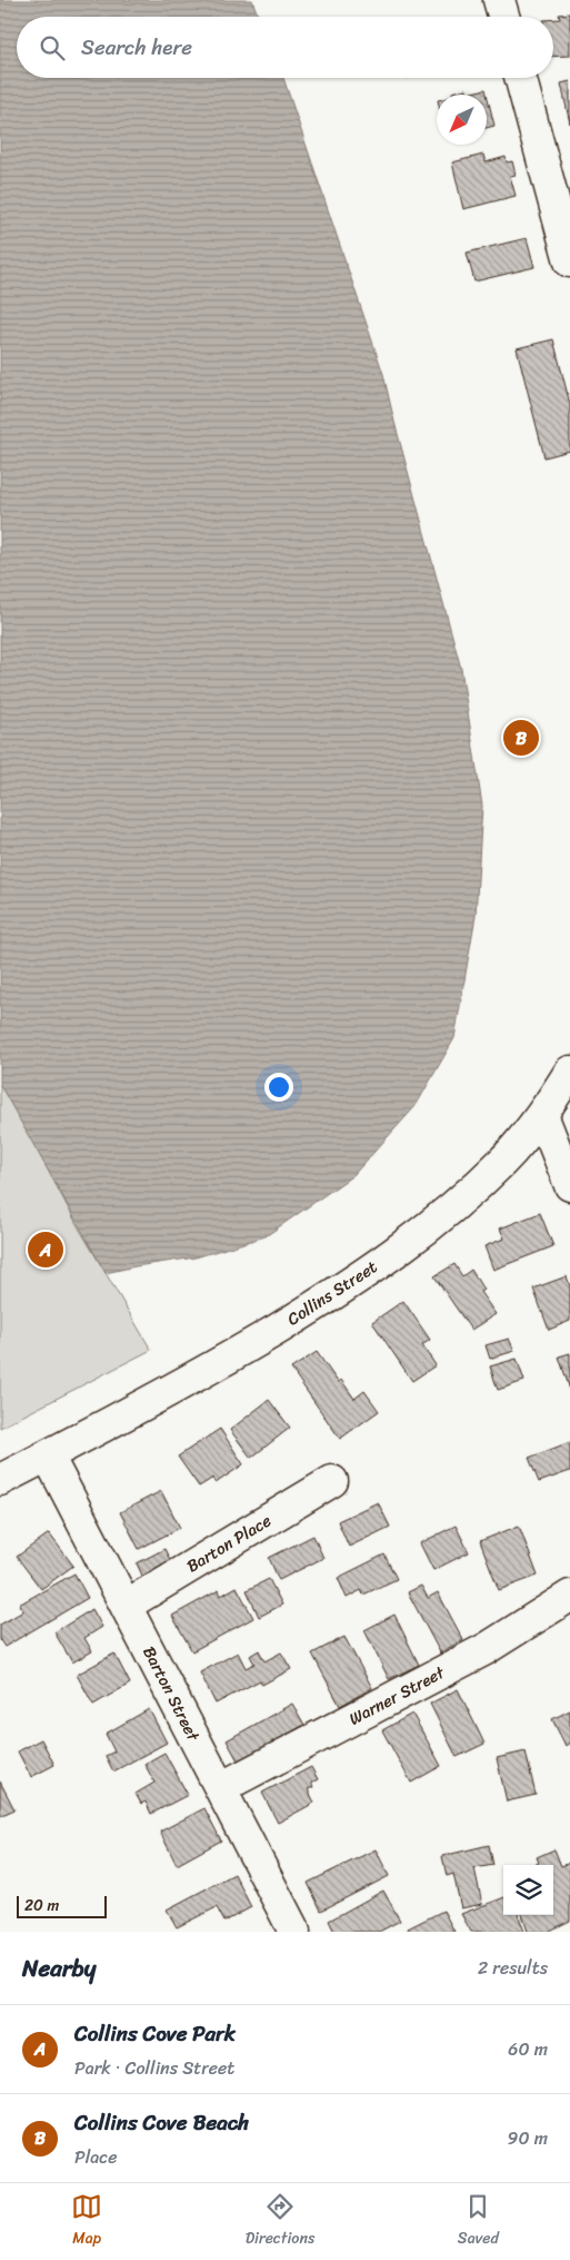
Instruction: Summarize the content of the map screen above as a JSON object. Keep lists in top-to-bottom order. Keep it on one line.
{"streets":{"street":["Collins Street","Barton Place","Barton Street","Warner Street"]},"crossings":[["Collins Street","Barton Street"],["Barton Place","Barton Street"],["Barton Street","Warner Street"]],"scale_bar":"20 m","north":"bottom left","page":{"search":"Search here","pins":["B","A"],"scale":"20 m","heading":["Nearby","2 results"],"list":[{"mark":"A","name":"Collins Cove Park","note":"Park · Collins Street","value":"60 m"},{"mark":"B","name":"Collins Cove Beach","note":"Place","value":"90 m"}],"nav":["Map","Directions","Saved"]}}
